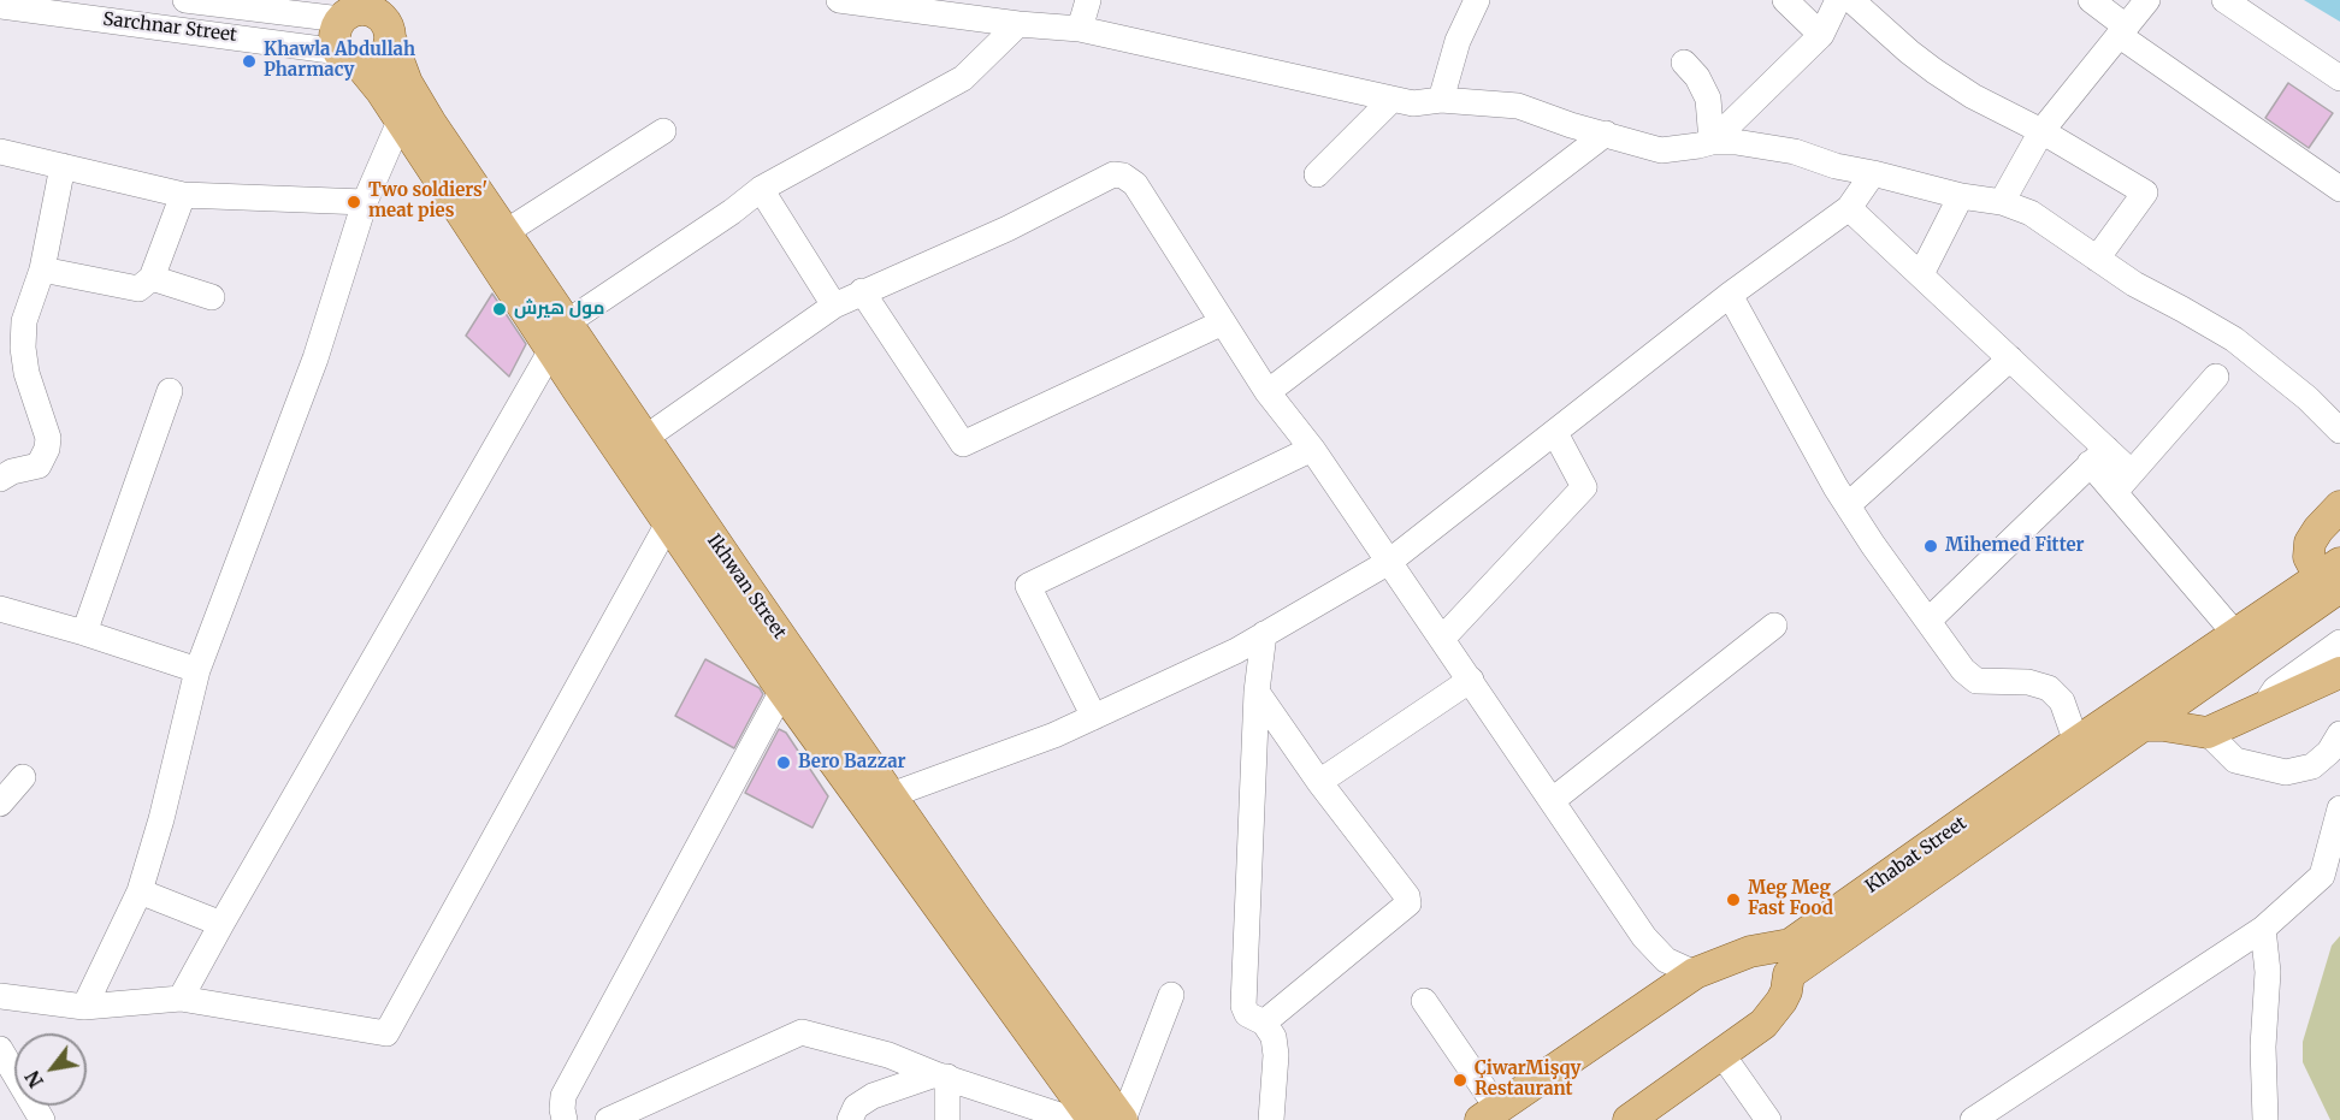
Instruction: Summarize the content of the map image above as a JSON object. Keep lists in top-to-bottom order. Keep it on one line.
{"streets":{"main road":["Ikhwan Street","Khabat Street"],"street":["Sarchnar Street"]},"crossings":[["Sarchnar Street","Ikhwan Street"]],"places":["Khawla Abdullah Pharmacy","Two soldiers' meat pies","مول هيرش","Mihemed Fitter","Bero Bazzar","Meg Meg Fast Food","ÇiwarMişqy Restaurant"],"north":"bottom left"}
